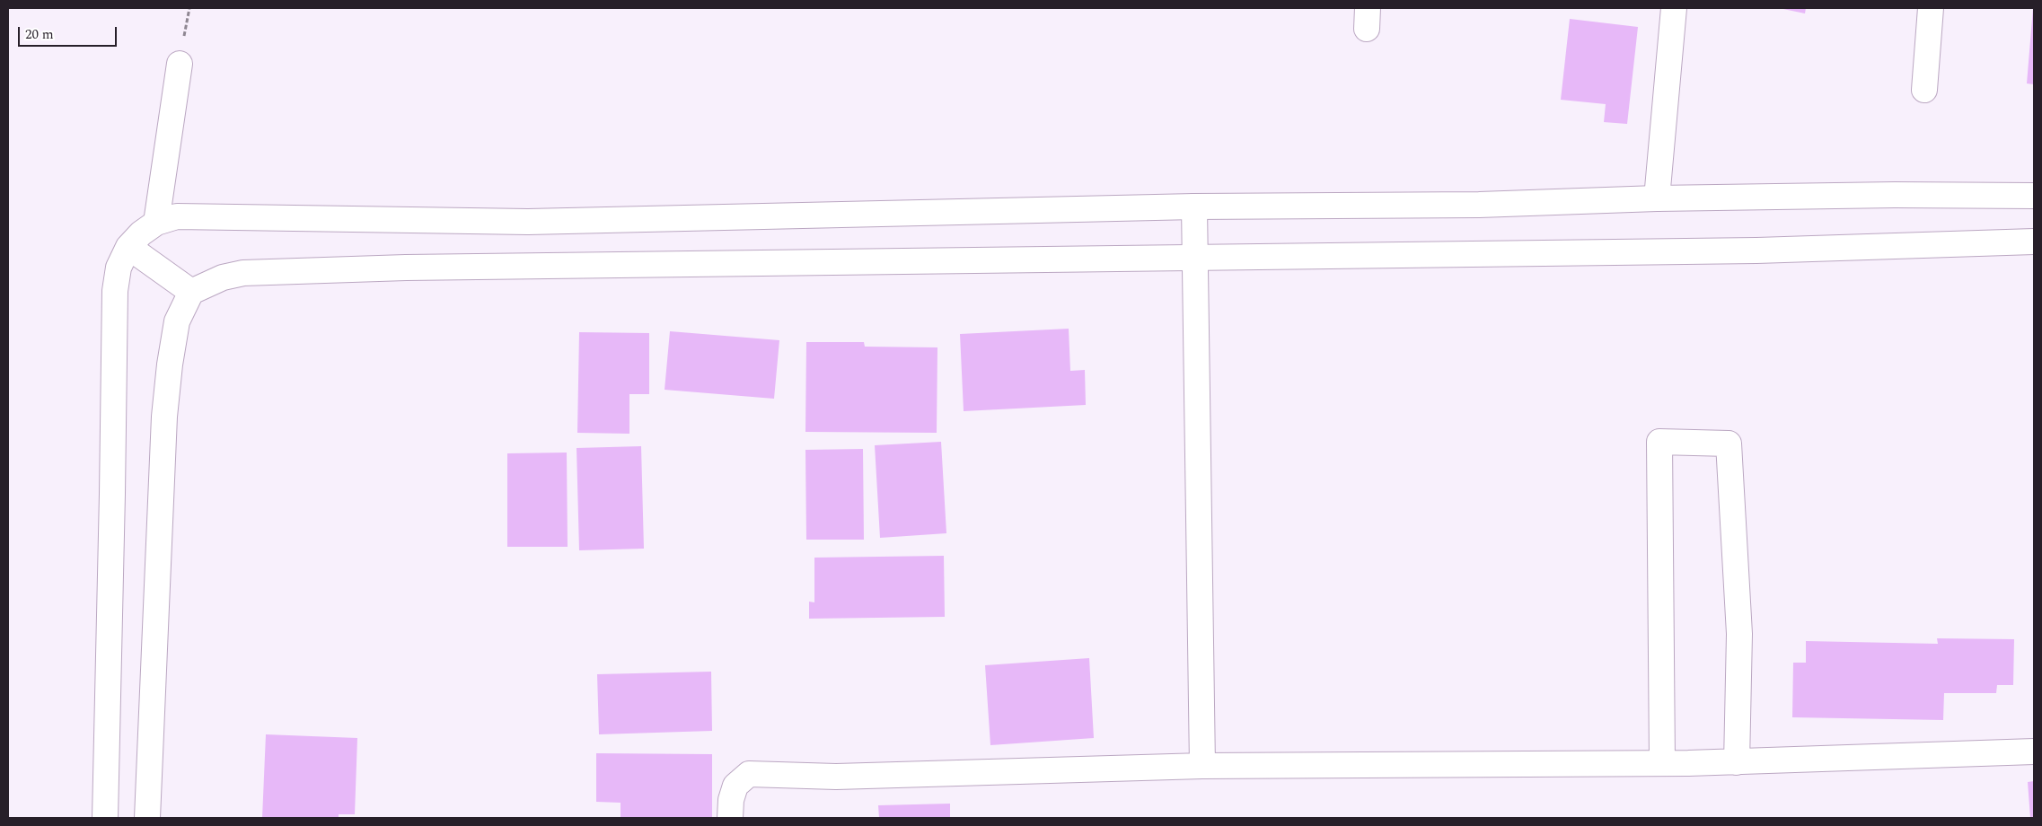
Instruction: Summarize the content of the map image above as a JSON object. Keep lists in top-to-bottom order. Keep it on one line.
{"scale_bar":"20 m"}
